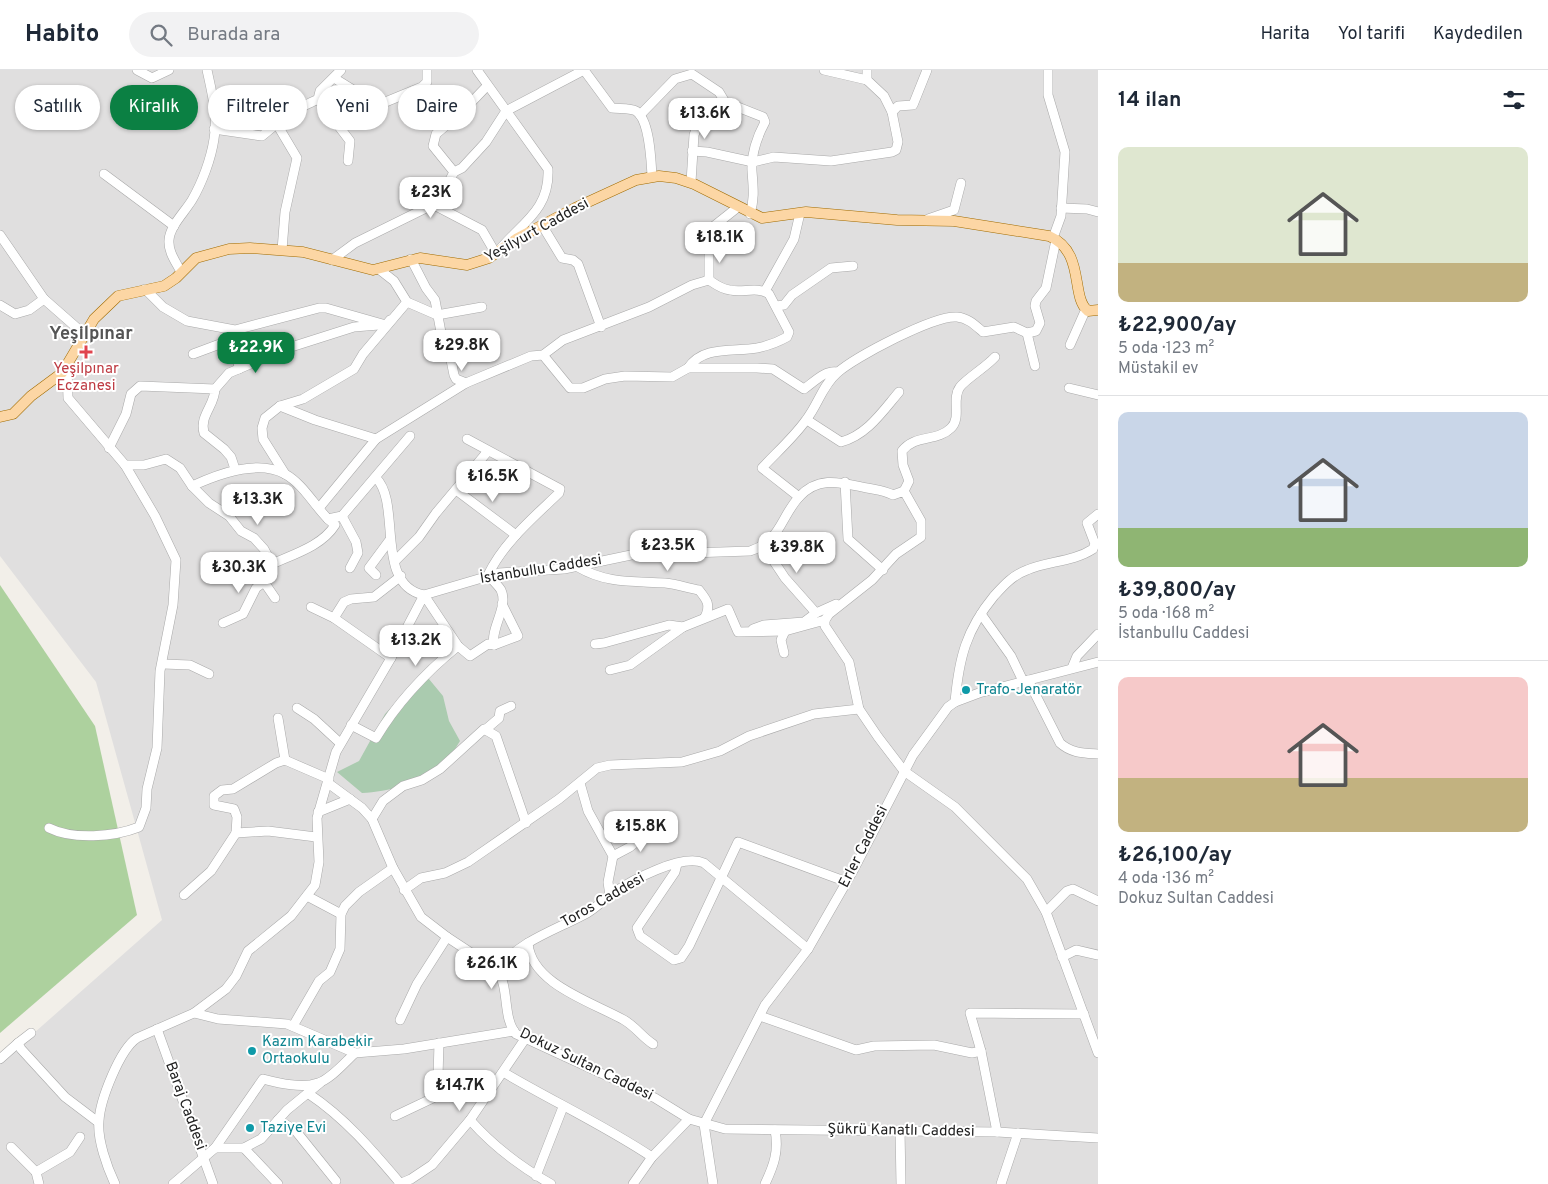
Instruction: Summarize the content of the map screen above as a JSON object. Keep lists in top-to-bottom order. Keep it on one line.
{"streets":{"main road":["Yeşilyurt Caddesi"],"street":["İstanbullu Caddesi","Erler Caddesi","Toros Caddesi","Dokuz Sultan Caddesi","Baraj Caddesi","Şükrü Kanatlı Caddesi"]},"crossings":[["Erler Caddesi","Toros Caddesi"],["Erler Caddesi","Dokuz Sultan Caddesi"],["Erler Caddesi","Şükrü Kanatlı Caddesi"],["Toros Caddesi","Dokuz Sultan Caddesi"],["Dokuz Sultan Caddesi","Şükrü Kanatlı Caddesi"]],"districts":["Yeşilpınar"],"places":{"health":["Yeşilpınar Eczanesi"],"other":["Trafo-Jenaratör","Kazım Karabekir Ortaokulu","Taziye Evi"]},"page":{"header":"Habito","search":"Burada ara","nav":["Harita","Yol tarifi","Kaydedilen"],"heading":"14 ilan","chip":["Satılık","Kiralık","Filtreler","Yeni","Daire"],"price":["₺13.6K","₺23K","₺18.1K","₺29.8K","₺22.9K","₺16.5K","₺13.3K","₺23.5K","₺39.8K","₺30.3K","₺13.2K","₺15.8K","₺26.1K","₺14.7K"],"list":[{"name":"₺22,900/ay","note":"5 oda · 123 m² · Müstakil ev"},{"name":"₺39,800/ay","note":"5 oda · 168 m² · İstanbullu Caddesi"},{"name":"₺26,100/ay","note":"4 oda · 136 m² · Dokuz Sultan Caddesi"}]}}
